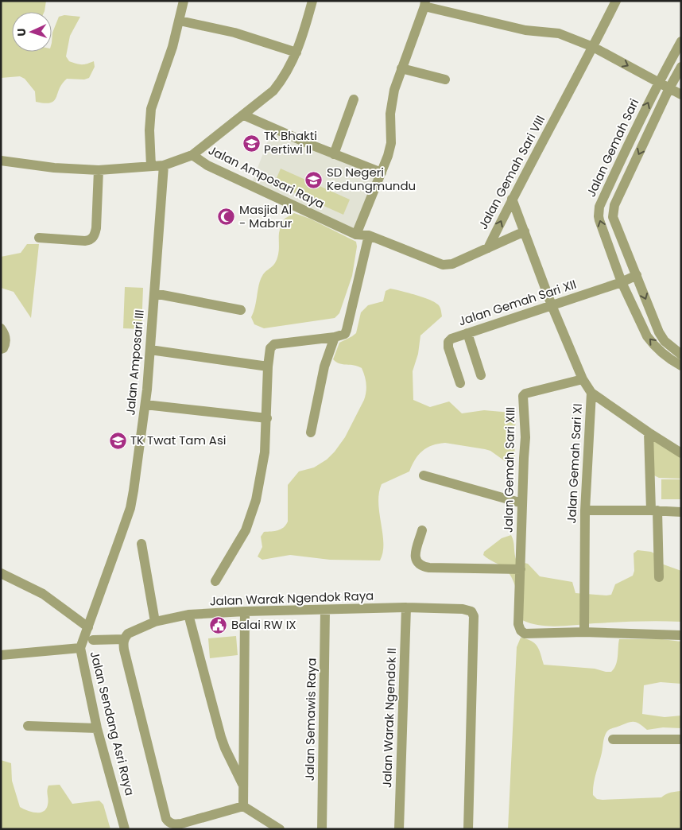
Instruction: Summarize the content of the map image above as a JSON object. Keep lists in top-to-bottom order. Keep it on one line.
{"streets":{"street":["Jalan Gemah Sari","Jalan Gemah Sari VIII","Jalan Amposari Raya","Jalan Gemah Sari XII","Jalan Amposari III","Jalan Gemah Sari XI","Jalan Gemah Sari XIII","Jalan Warak Ngendok Raya","Jalan Warak Ngendok II","Jalan Semawis Raya","Jalan Sendang Asri Raya"]},"crossings":[["Jalan Gemah Sari","Jalan Gemah Sari XII"],["Jalan Gemah Sari VIII","Jalan Amposari Raya"],["Jalan Amposari Raya","Jalan Amposari III"],["Jalan Gemah Sari XII","Jalan Gemah Sari XI"],["Jalan Amposari III","Jalan Sendang Asri Raya"],["Jalan Gemah Sari XI","Jalan Gemah Sari XIII"],["Jalan Warak Ngendok Raya","Jalan Warak Ngendok II"],["Jalan Warak Ngendok Raya","Jalan Semawis Raya"]],"places":{"school or university":["TK Bhakti Pertiwi II","SD Negeri Kedungmundu","TK Twat Tam Asi"],"mosque":["Masjid Al - Mabrur"],"public building":["Balai RW IX"]},"north":"left"}
